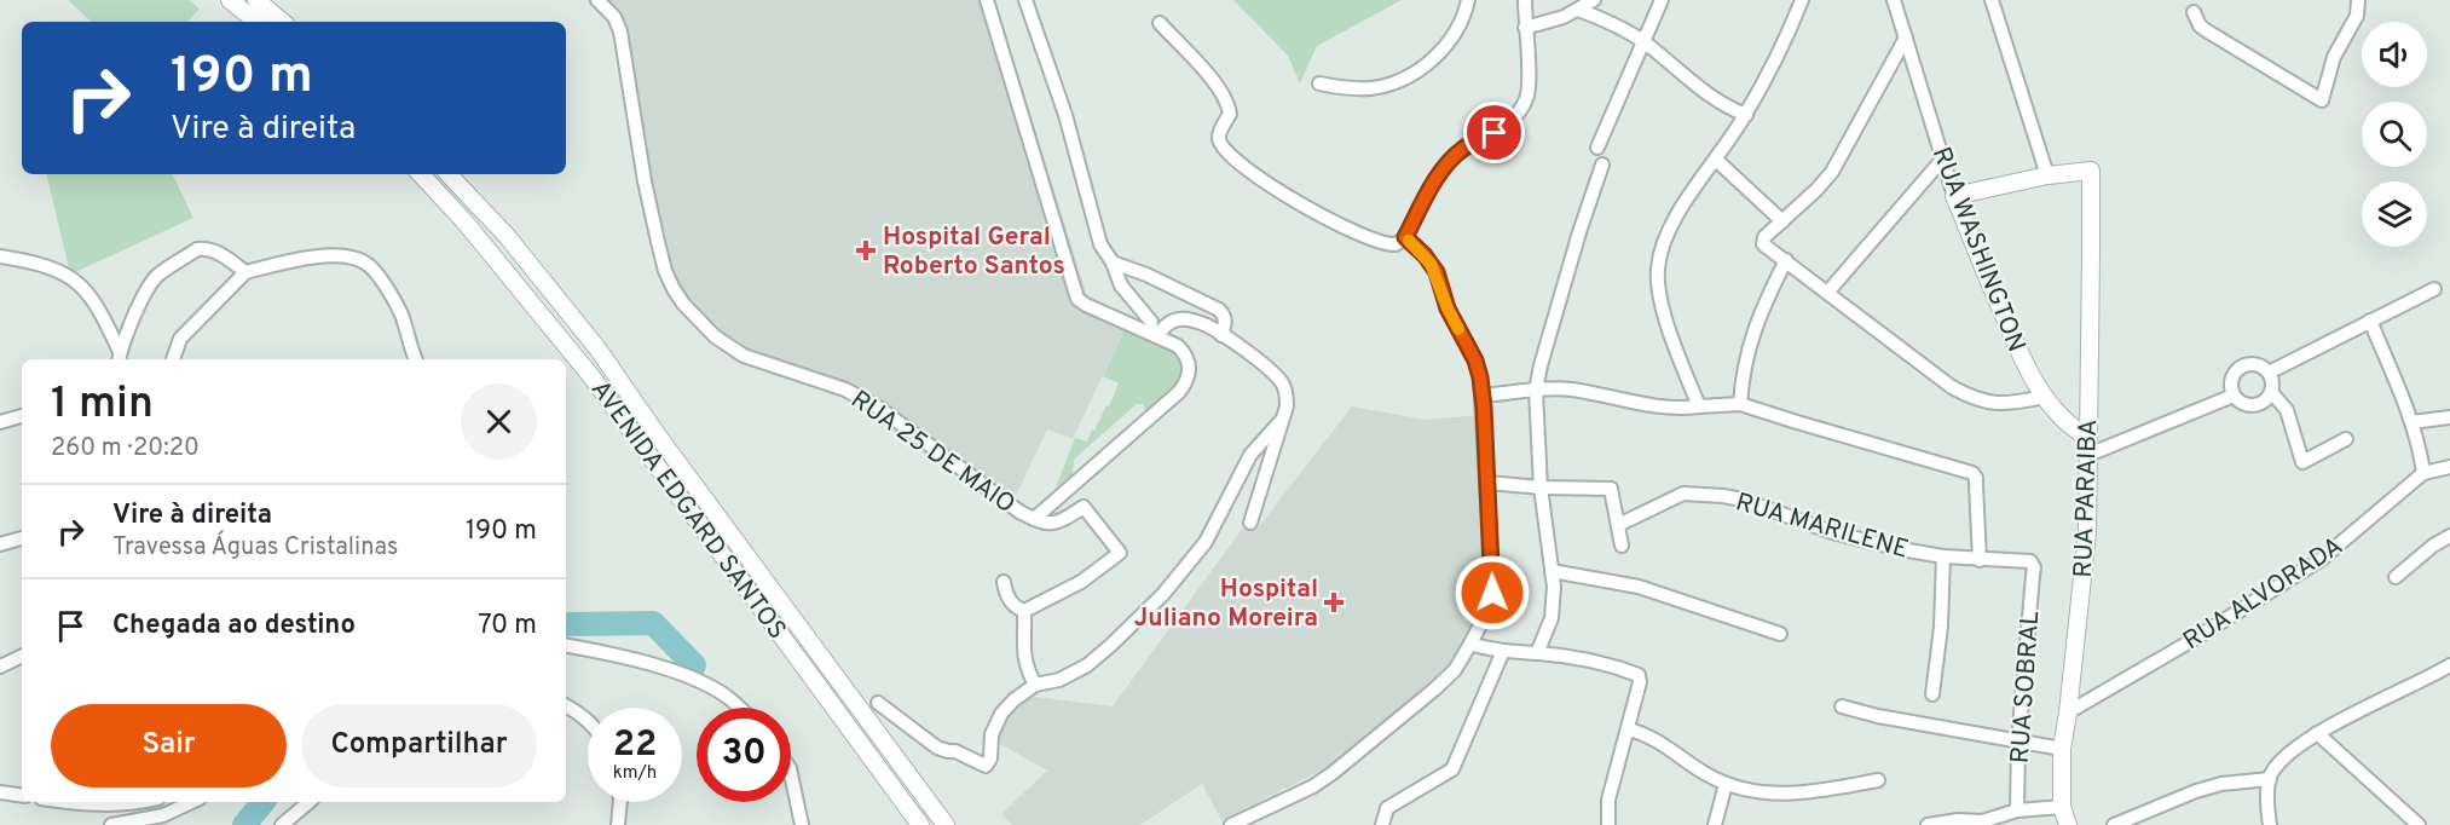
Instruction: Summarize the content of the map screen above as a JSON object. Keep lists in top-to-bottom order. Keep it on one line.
{"streets":{"main road":["RUA WASHINGTON","RUA PARAIBA","AVENIDA EDGARD SANTOS"],"street":["RUA 25 DE MAIO","RUA MARILENE","RUA ALVORADA","RUA SOBRAL"]},"crossings":[["RUA WASHINGTON","RUA PARAIBA"],["RUA PARAIBA","RUA ALVORADA"],["RUA MARILENE","RUA SOBRAL"]],"places":{"health":["Hospital Geral Roberto Santos","Hospital Juliano Moreira"]},"page":{"turn":["190 m","Vire à direita"],"heading":["1 min","260 m · 20:20"],"list":[{"name":"Vire à direita","note":"Travessa Águas Cristalinas","value":"190 m"},{"name":"Chegada ao destino","value":"70 m"}],"buttons":["Sair","Compartilhar"],"speed":"22 km/h","limit":"30"}}
